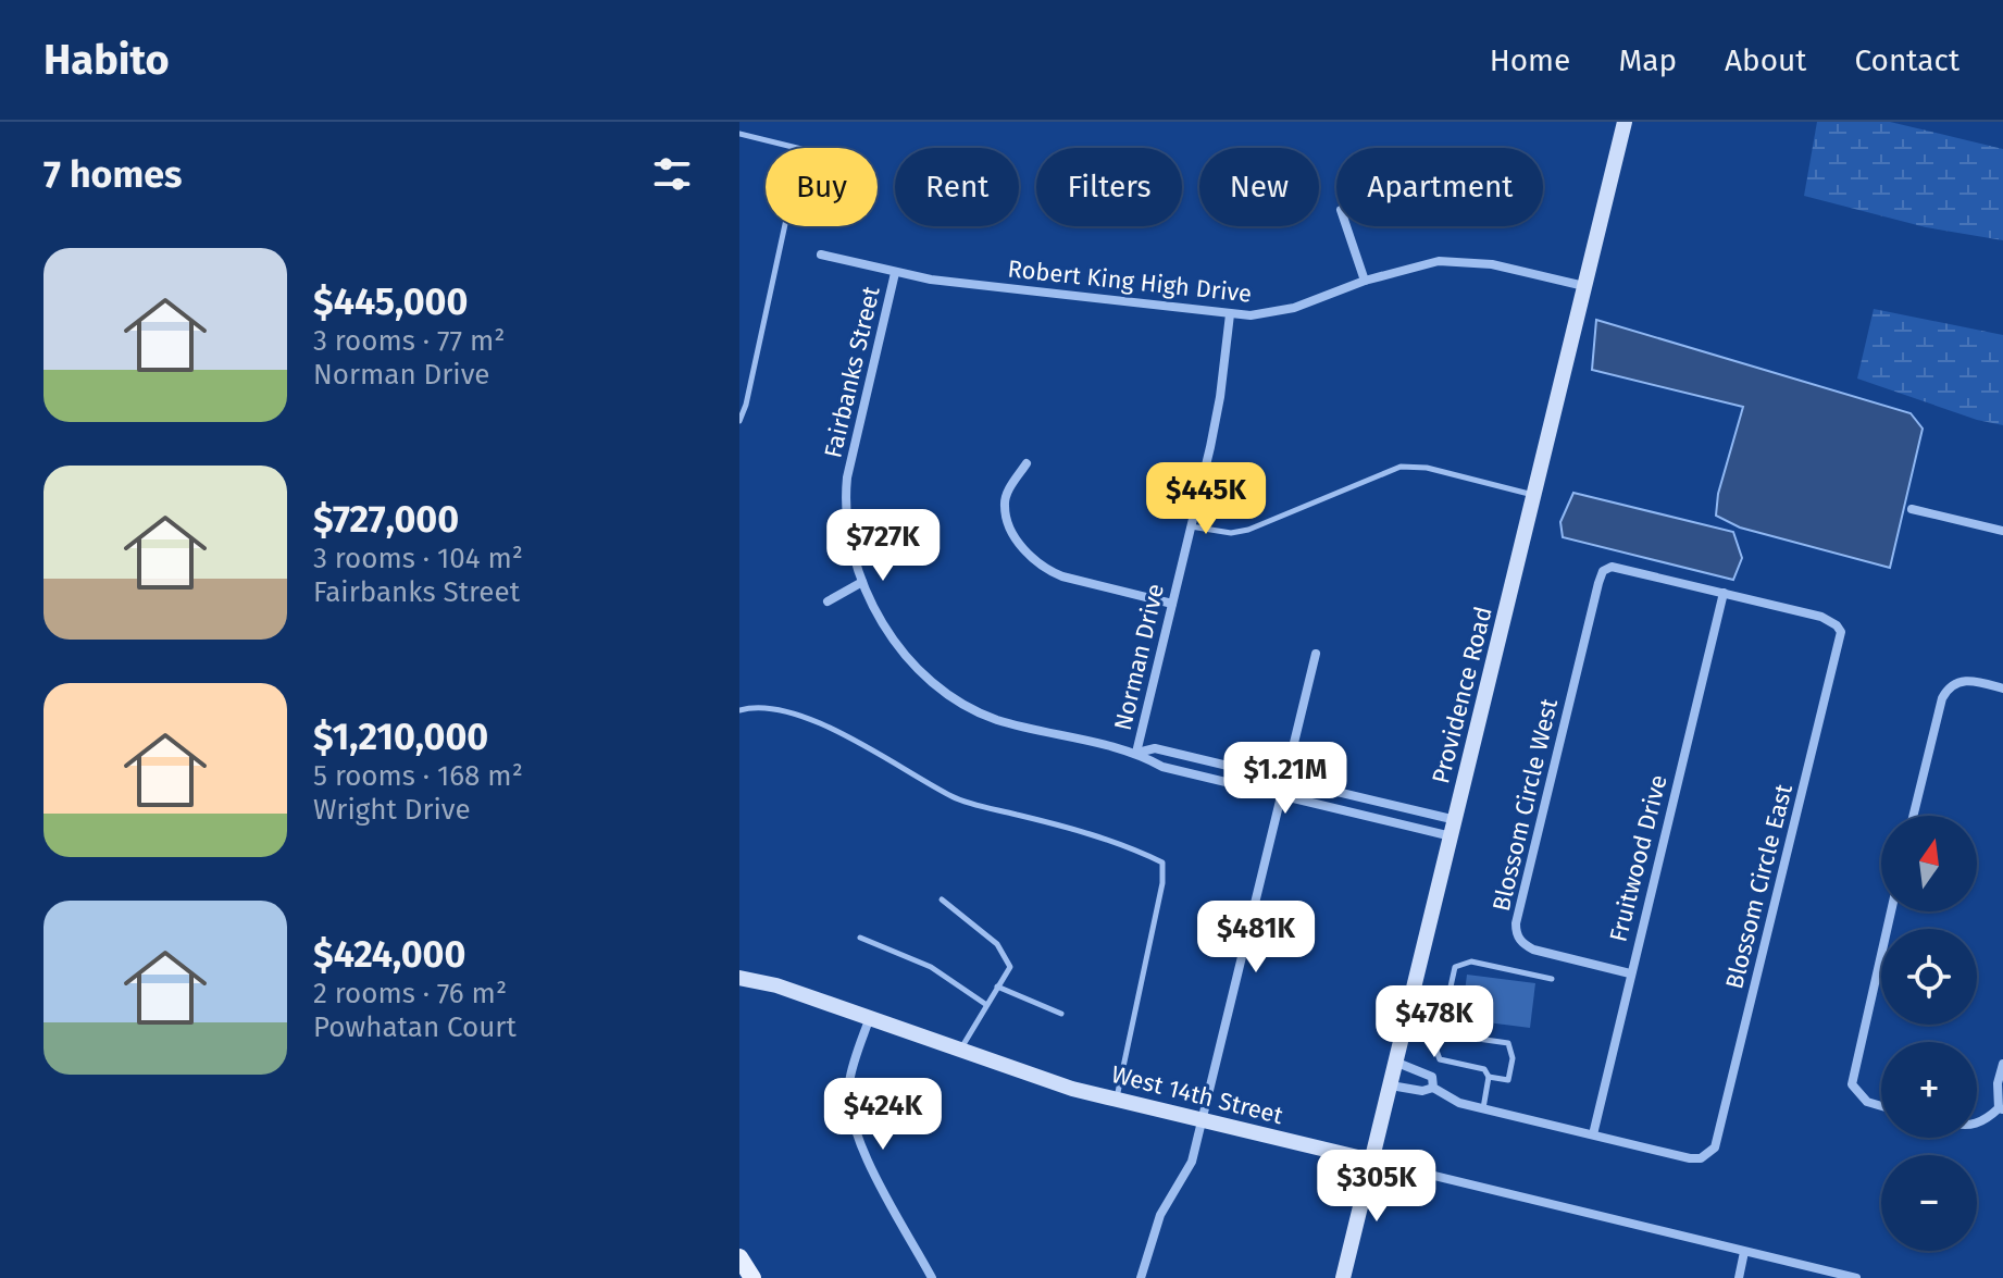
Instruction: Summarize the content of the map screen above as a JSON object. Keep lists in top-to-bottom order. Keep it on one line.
{"streets":{"street":["Robert King High Drive","Fairbanks Street","Norman Drive","Providence Road","Blossom Circle West","Fruitwood Drive","Blossom Circle East","West 14th Street"]},"crossings":[["Robert King High Drive","Fairbanks Street"],["Robert King High Drive","Norman Drive"],["Robert King High Drive","Providence Road"],["Fairbanks Street","Norman Drive"],["Fairbanks Street","Providence Road"],["Providence Road","West 14th Street"],["Blossom Circle West","Fruitwood Drive"],["Blossom Circle West","Blossom Circle East"],["Fruitwood Drive","Blossom Circle East"]],"north":"top","page":{"header":"Habito","nav":["Home","Map","About","Contact"],"heading":"7 homes","chip":["Buy","Rent","Filters","New","Apartment"],"list":[{"name":"$445,000","note":"3 rooms · 77 m² · Norman Drive"},{"name":"$727,000","note":"3 rooms · 104 m² · Fairbanks Street"},{"name":"$1,210,000","note":"5 rooms · 168 m² · Wright Drive"},{"name":"$424,000","note":"2 rooms · 76 m² · Powhatan Court"}],"price":["$445K","$727K","$1.21M","$481K","$478K","$424K","$305K"],"map_buttons":["+","−"]}}
